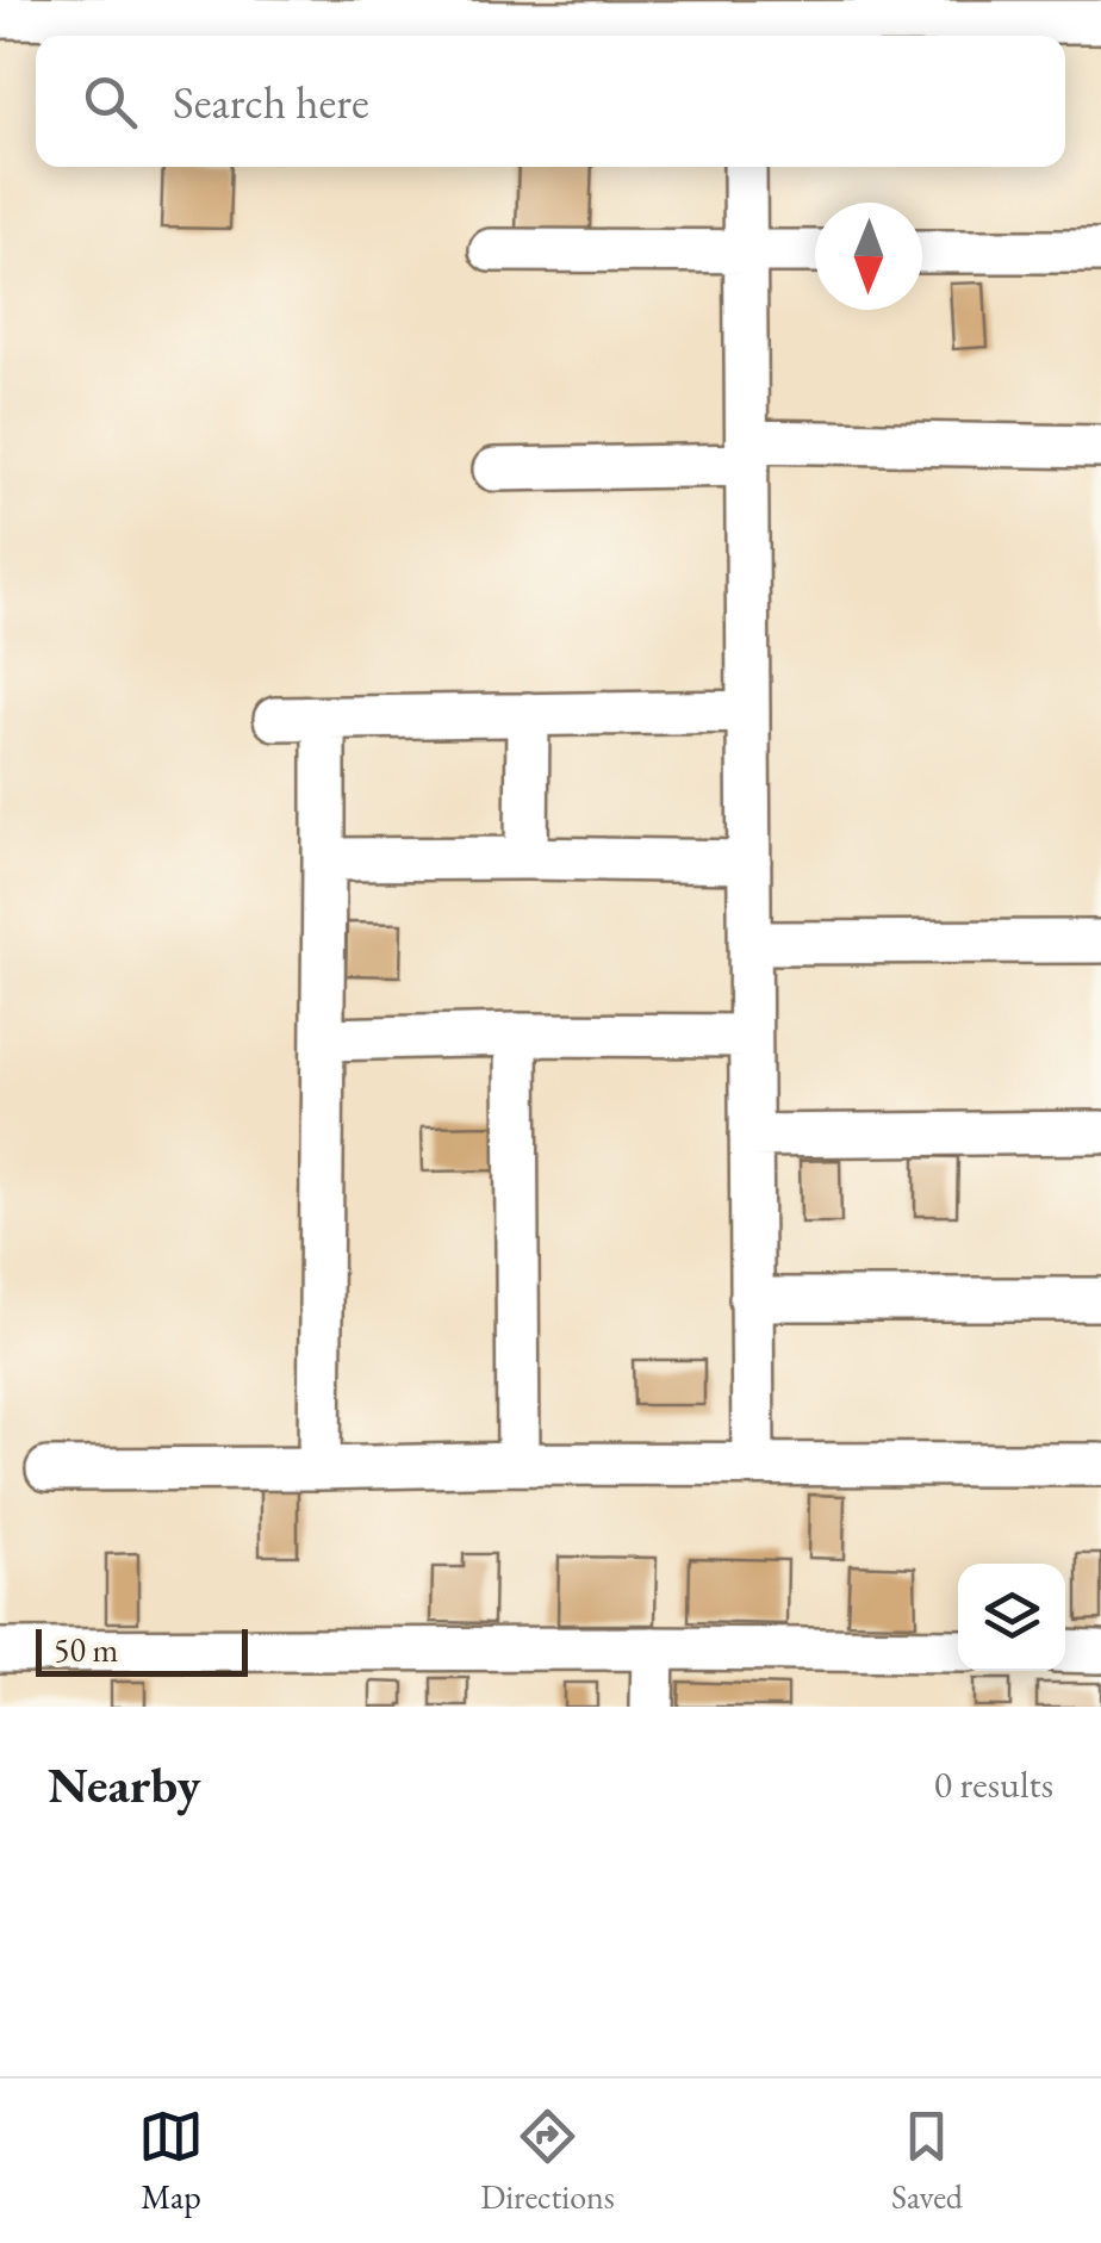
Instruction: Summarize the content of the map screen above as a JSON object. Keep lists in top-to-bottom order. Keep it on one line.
{"scale_bar":"50 m","north":"bottom","page":{"search":"Search here","scale":"50 m","heading":["Nearby","0 results"],"nav":["Map","Directions","Saved"]}}
